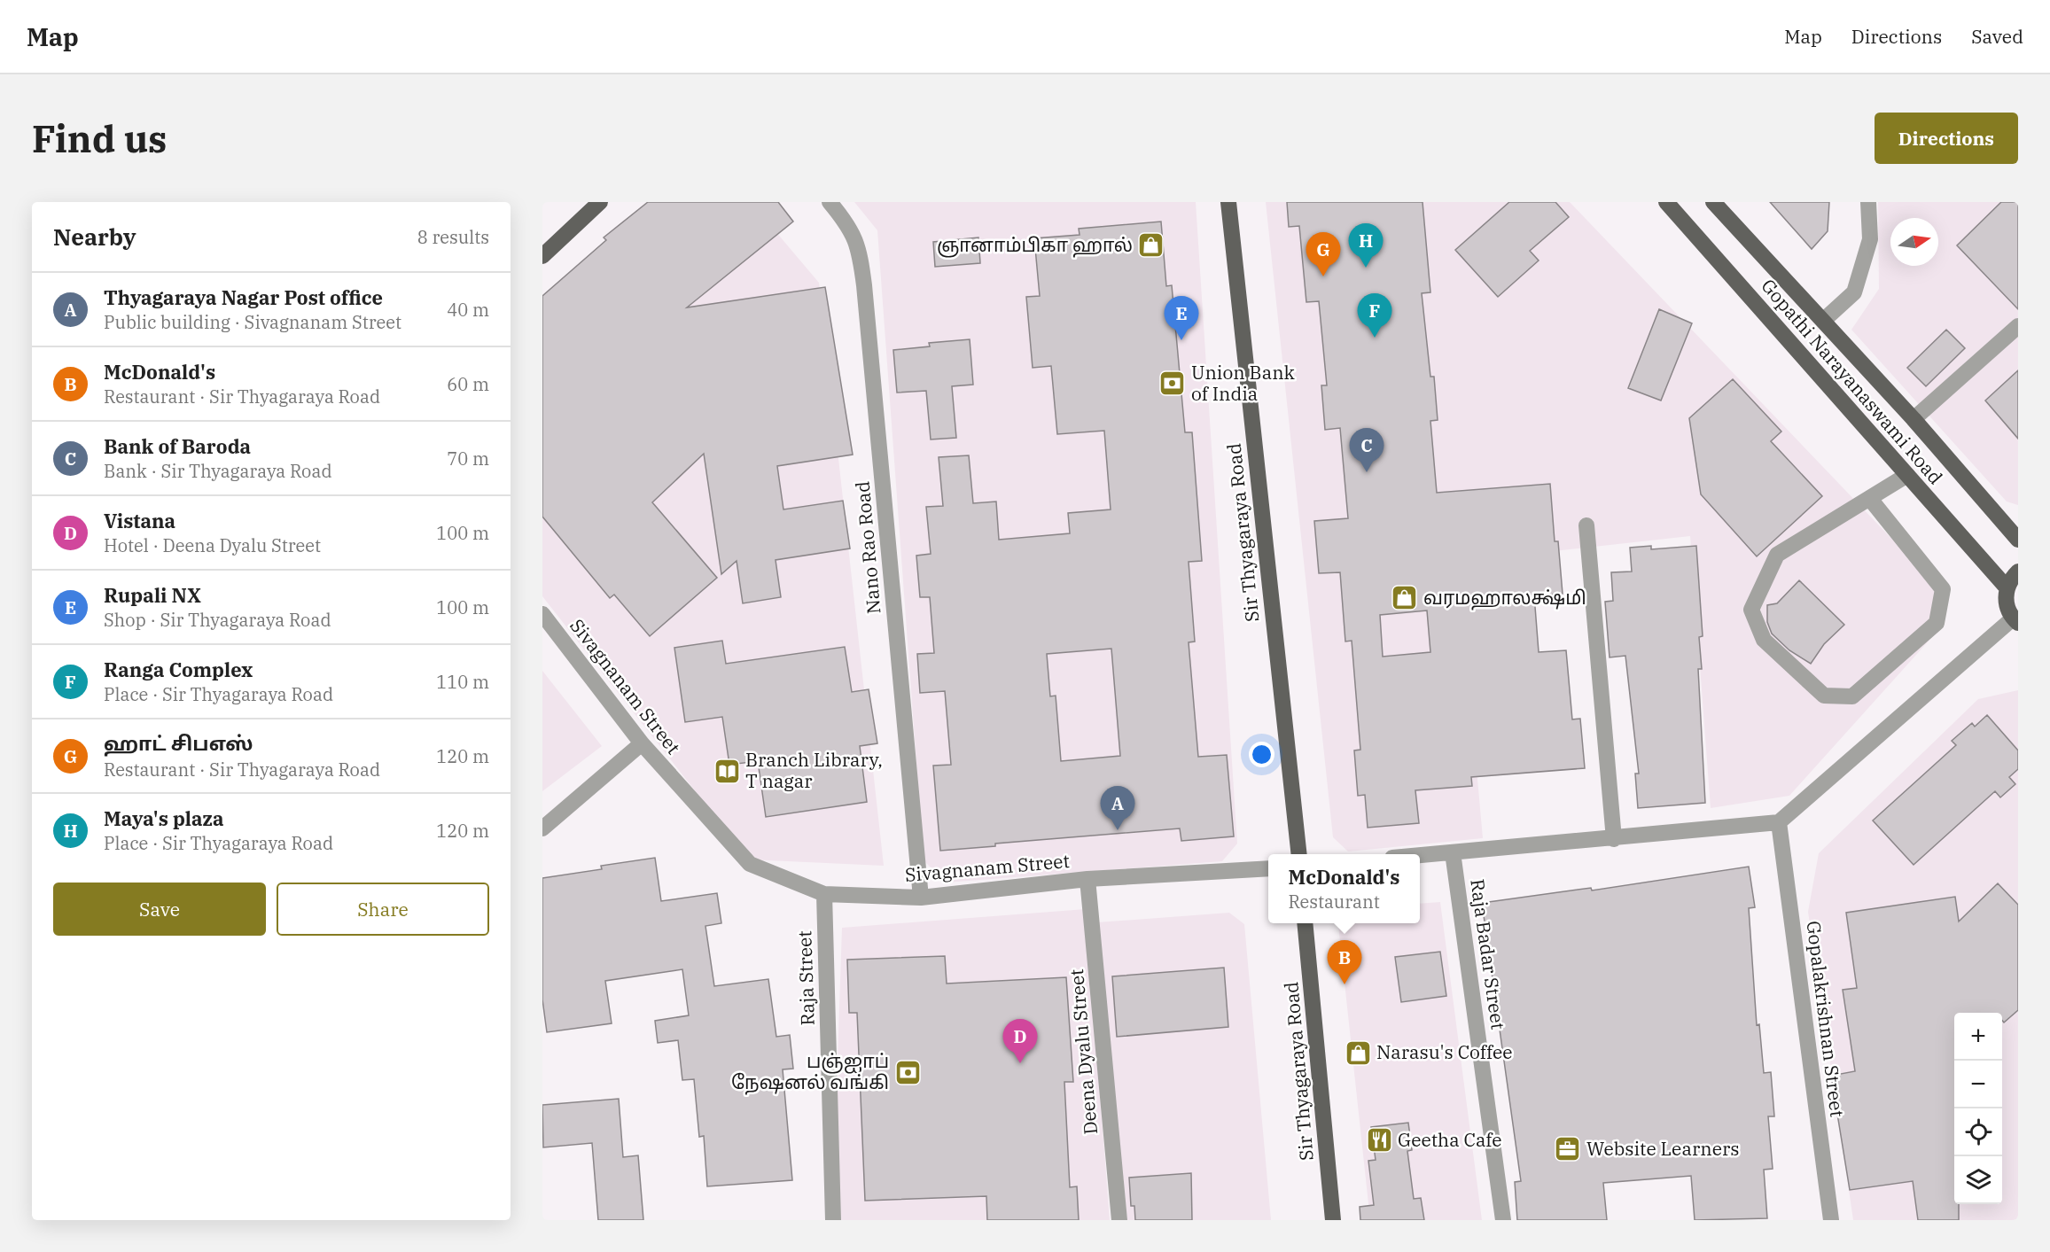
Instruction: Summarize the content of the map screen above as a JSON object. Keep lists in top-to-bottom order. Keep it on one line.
{"streets":{"main road":["Gopathi Narayanaswami Road","Sir Thyagaraya Road"],"street":["Nano Rao Road","Sivagnanam Street","Raja Badar Street","Raja Street","Gopalakrishnan Street","Deena Dyalu Street"]},"crossings":[["Nano Rao Road","Sivagnanam Street"],["Sivagnanam Street","Raja Street"],["Sivagnanam Street","Deena Dyalu Street"]],"places":{"shop":["ஞானாம்பிகா ஹால்","வரமஹாலக்ஷ்மி","Narasu's Coffee"],"bank":["Union Bank of India","பஞ்ஐாப் நேஷனல் வங்கி"],"library":["Branch Library, T nagar"],"restaurant":["Geetha Cafe"],"office":["Website Learners"]},"north":"right","page":{"header":"Map","nav":["Map","Directions","Saved"],"buttons":["Directions",["Save","Share"]],"title":"Find us","heading":["Nearby","8 results"],"pins":["H","G","F","E","C","A","B","D"],"list":[{"mark":"A","name":"Thyagaraya Nagar Post office","note":"Public building · Sivagnanam Street","value":"40 m"},{"mark":"B","name":"McDonald's","note":"Restaurant · Sir Thyagaraya Road","value":"60 m"},{"mark":"C","name":"Bank of Baroda","note":"Bank · Sir Thyagaraya Road","value":"70 m"},{"mark":"D","name":"Vistana","note":"Hotel · Deena Dyalu Street","value":"100 m"},{"mark":"E","name":"Rupali NX","note":"Shop · Sir Thyagaraya Road","value":"100 m"},{"mark":"F","name":"Ranga Complex","note":"Place · Sir Thyagaraya Road","value":"110 m"},{"mark":"G","name":"ஹாட் சிபஎஸ்","note":"Restaurant · Sir Thyagaraya Road","value":"120 m"},{"mark":"H","name":"Maya's plaza","note":"Place · Sir Thyagaraya Road","value":"120 m"}],"popup":["McDonald's","Restaurant"],"map_buttons":["+","−"]}}
